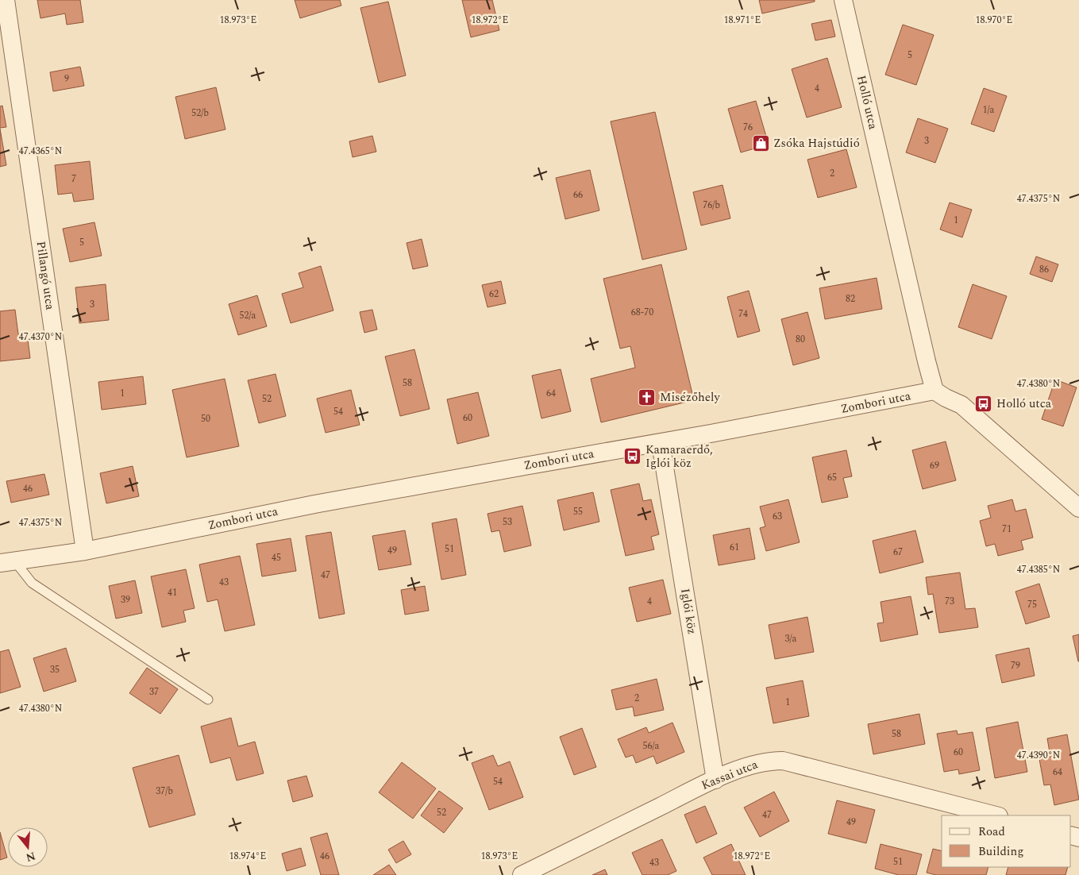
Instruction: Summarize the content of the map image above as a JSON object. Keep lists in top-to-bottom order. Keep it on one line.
{"streets":{"street":["Holló utca","Pillangó utca","Zombori utca","Iglói köz","Kassai utca"]},"crossings":[["Holló utca","Zombori utca"],["Pillangó utca","Zombori utca"],["Zombori utca","Iglói köz"],["Iglói köz","Kassai utca"]],"places":{"shop":["Zsóka Hajstúdió"],"church":["Misézőhely"],"bus stop":["Holló utca","Kamaraerdő, Iglói köz"]},"house_numbers":["5","9","4","1/a","52/b","76","3","2","7","66","76/b","1","5","86","62","82","3","68-70","74","52/a","80","58","1","64","52","54","60","50","69","65","46","55","63","53","71","61","51","49","67","45","47","43","41","39","4","73","75","3/a","79","35","37","2","1","58","56/a","60","64","54","37/b","52","47","49","46","51","43"],"legend":["Road","Building"],"north":"bottom","coordinates":["18.973°E","18.972°E","18.971°E","18.970°E","47.4365°N","47.4375°N","47.4370°N","47.4380°N","47.4385°N","47.4390°N","18.974°E"]}
